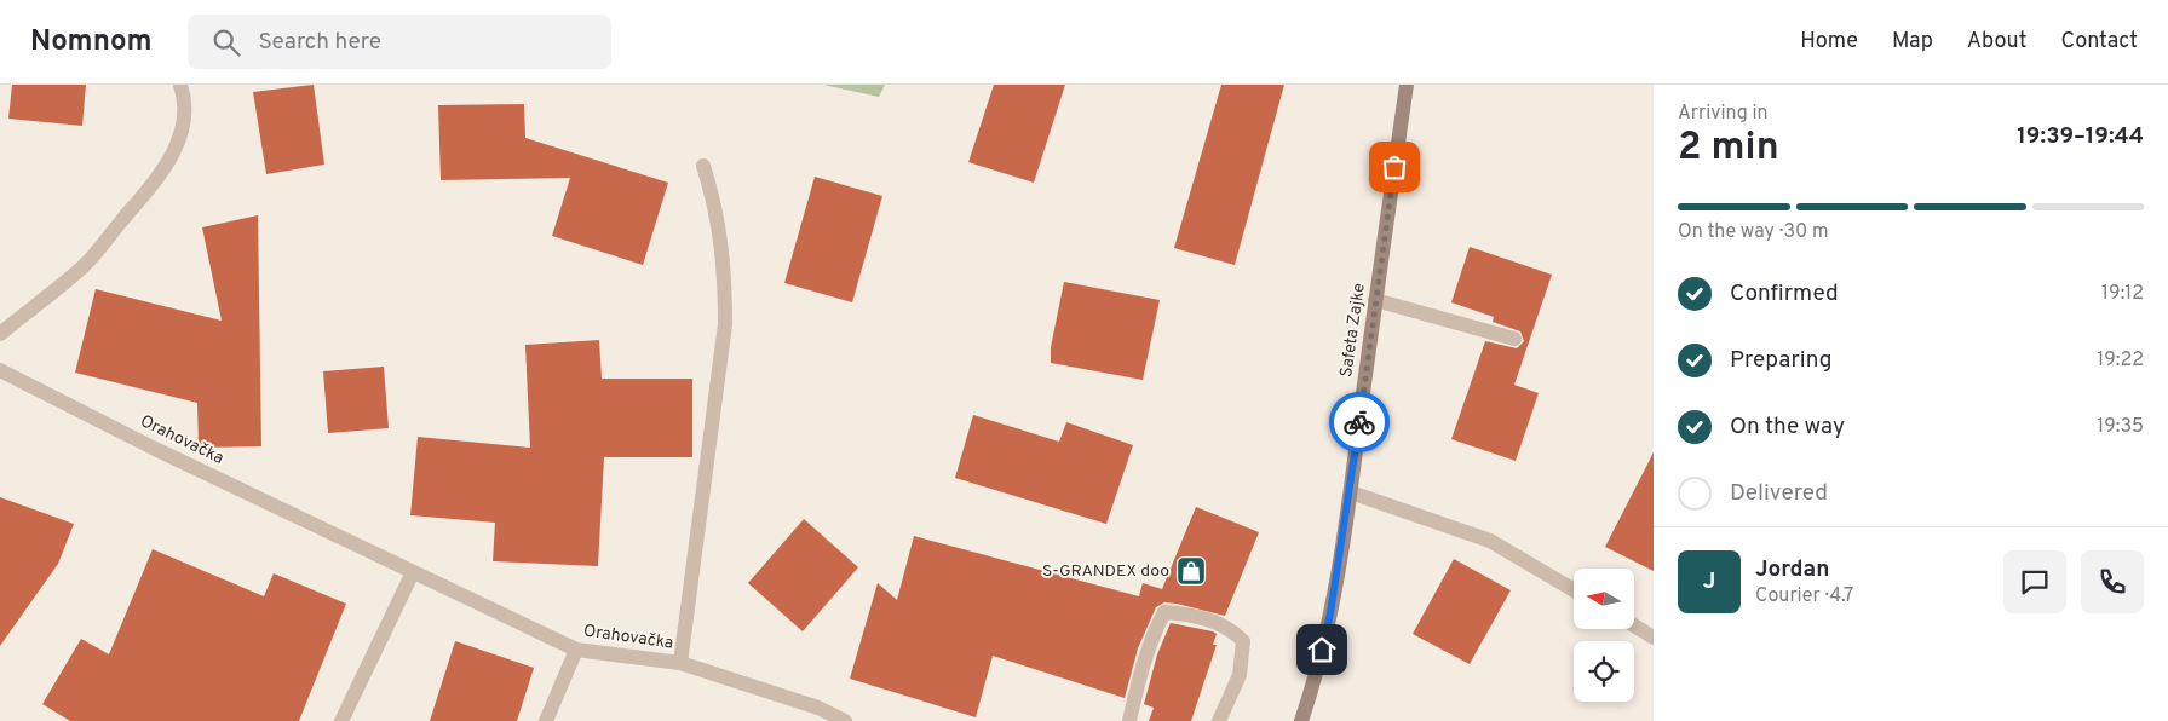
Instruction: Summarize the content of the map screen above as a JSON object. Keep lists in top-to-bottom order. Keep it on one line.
{"streets":{"main road":["Safeta Zajke"],"street":["Orahovačka"]},"places":{"shop":["S-GRANDEX doo"]},"north":"left","page":{"header":"Nomnom","search":"Search here","nav":["Home","Map","About","Contact"],"heading":["2 min","Arriving in","19:39–19:44"],"panel":["Jordan","Courier · 4.7"],"bar":"On the way · 30 m","list":[["Confirmed","19:12"],["Preparing","19:22"],["On the way","19:35"],"Delivered"],"round":"J"}}
